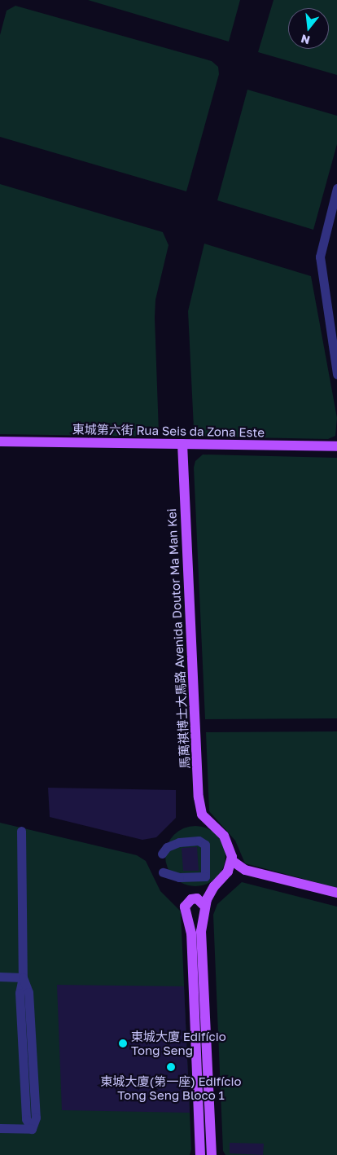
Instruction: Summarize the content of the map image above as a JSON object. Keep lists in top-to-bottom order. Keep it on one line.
{"streets":{"main road":["東城第六街 Rua Seis da Zona Este","馬萬祺博士大馬路 Avenida Doutor Ma Man Kei"]},"crossings":[["東城第六街 Rua Seis da Zona Este","馬萬祺博士大馬路 Avenida Doutor Ma Man Kei"]],"places":["東城大廈 Edifício Tong Seng","東城大廈(第一座) Edifício Tong Seng Bloco 1"],"north":"bottom"}
